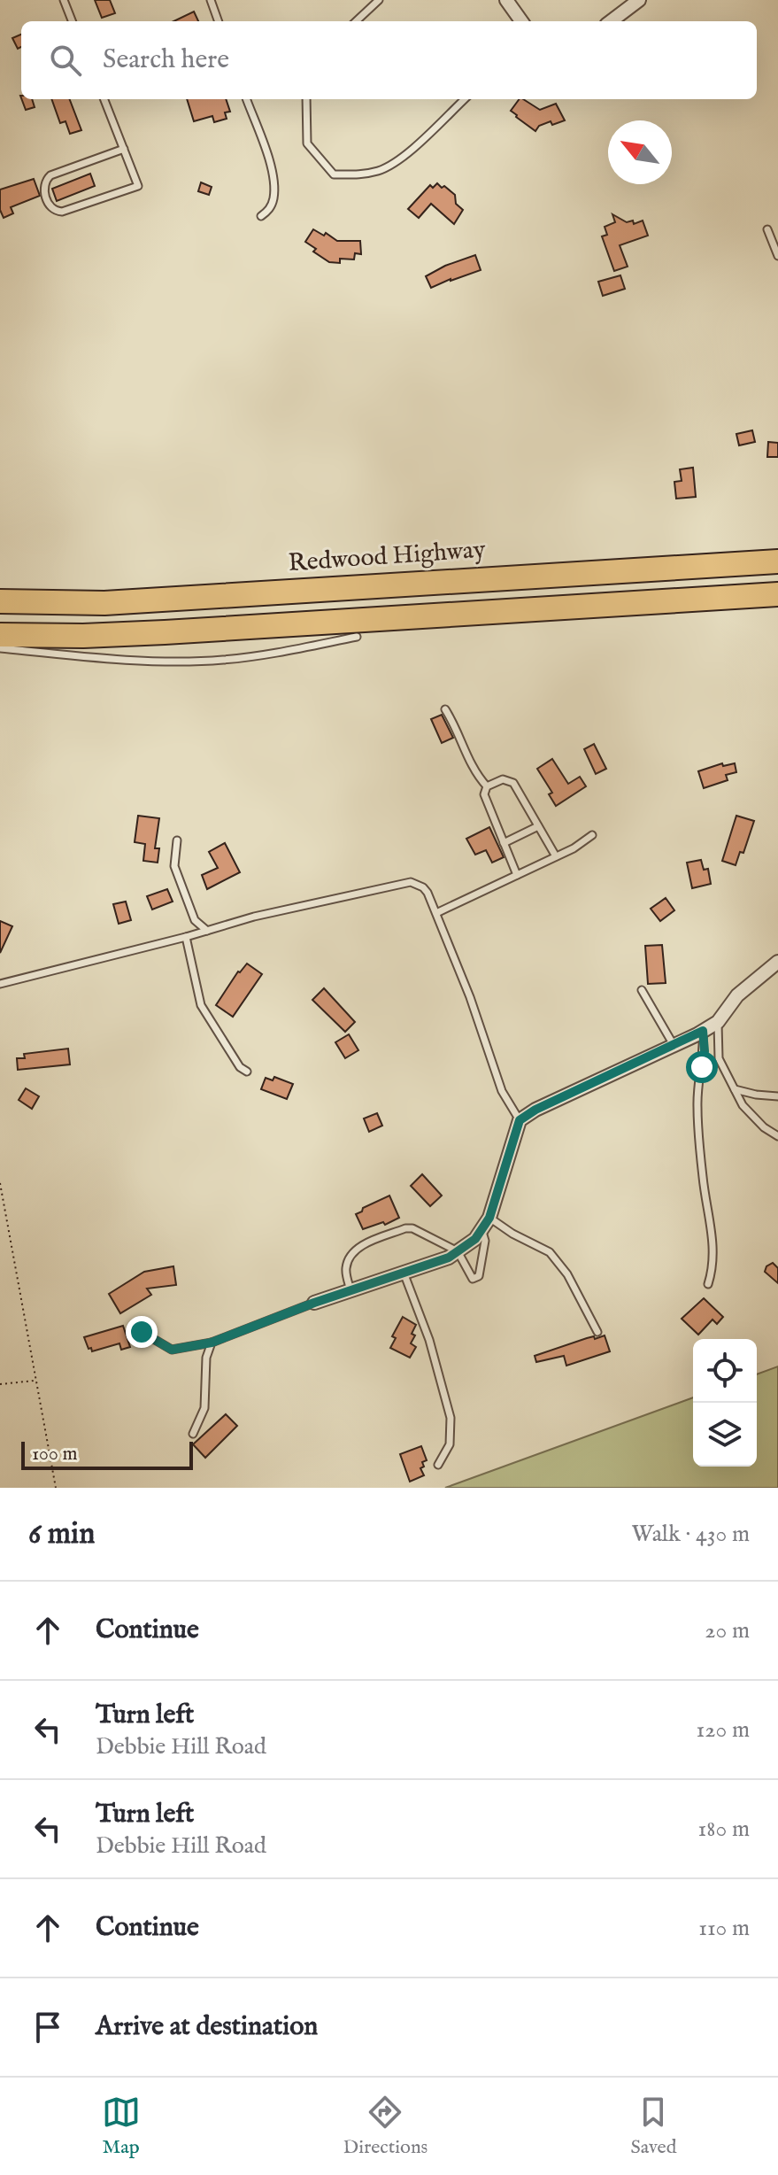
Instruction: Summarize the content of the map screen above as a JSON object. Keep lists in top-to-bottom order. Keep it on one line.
{"streets":{"highway":["Redwood Highway"]},"scale_bar":"100 m","north":"top left","page":{"search":"Search here","scale":"100 m","heading":["6 min","Walk · 430 m"],"list":[["Continue","20 m"],["Turn left","Debbie Hill Road","120 m"],["Turn left","Debbie Hill Road","180 m"],["Continue","110 m"],"Arrive at destination"],"nav":["Map","Directions","Saved"]}}
